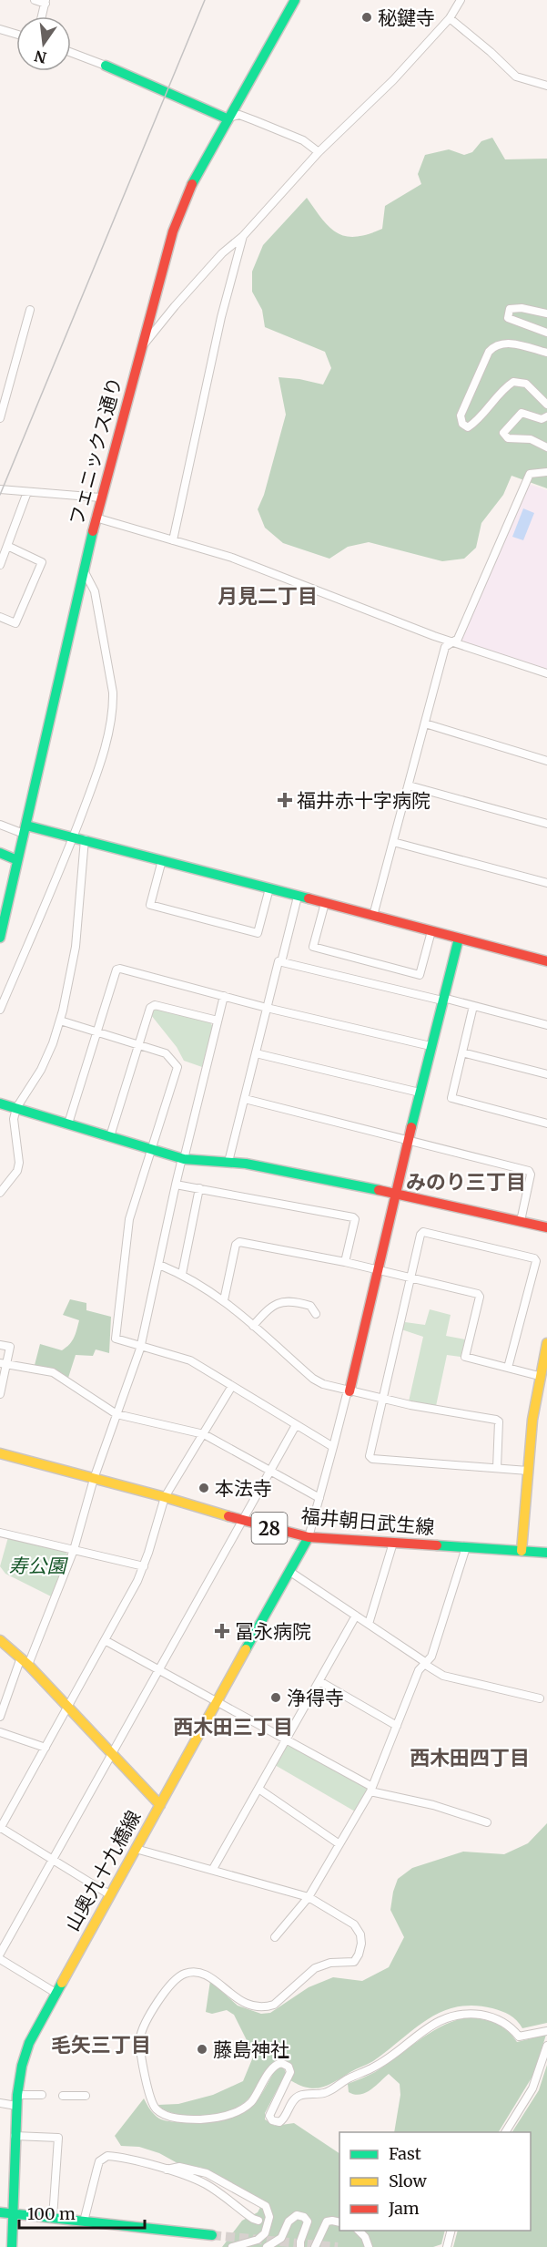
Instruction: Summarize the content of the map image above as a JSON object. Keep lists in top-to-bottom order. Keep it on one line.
{"streets":{"street":["フェニックス通り","福井朝日武生線","28","山奥九十九橋線"]},"crossings":[["福井朝日武生線","山奥九十九橋線"]],"districts":["月見二丁目","みのり三丁目","西木田三丁目","西木田四丁目","毛矢三丁目"],"parks":["寿公園"],"places":{"other":["秘鍵寺","本法寺","浄得寺","藤島神社"],"health":["福井赤十字病院","冨永病院"]},"legend":["Fast","Slow","Jam"],"scale_bar":"100 m","north":"bottom"}
